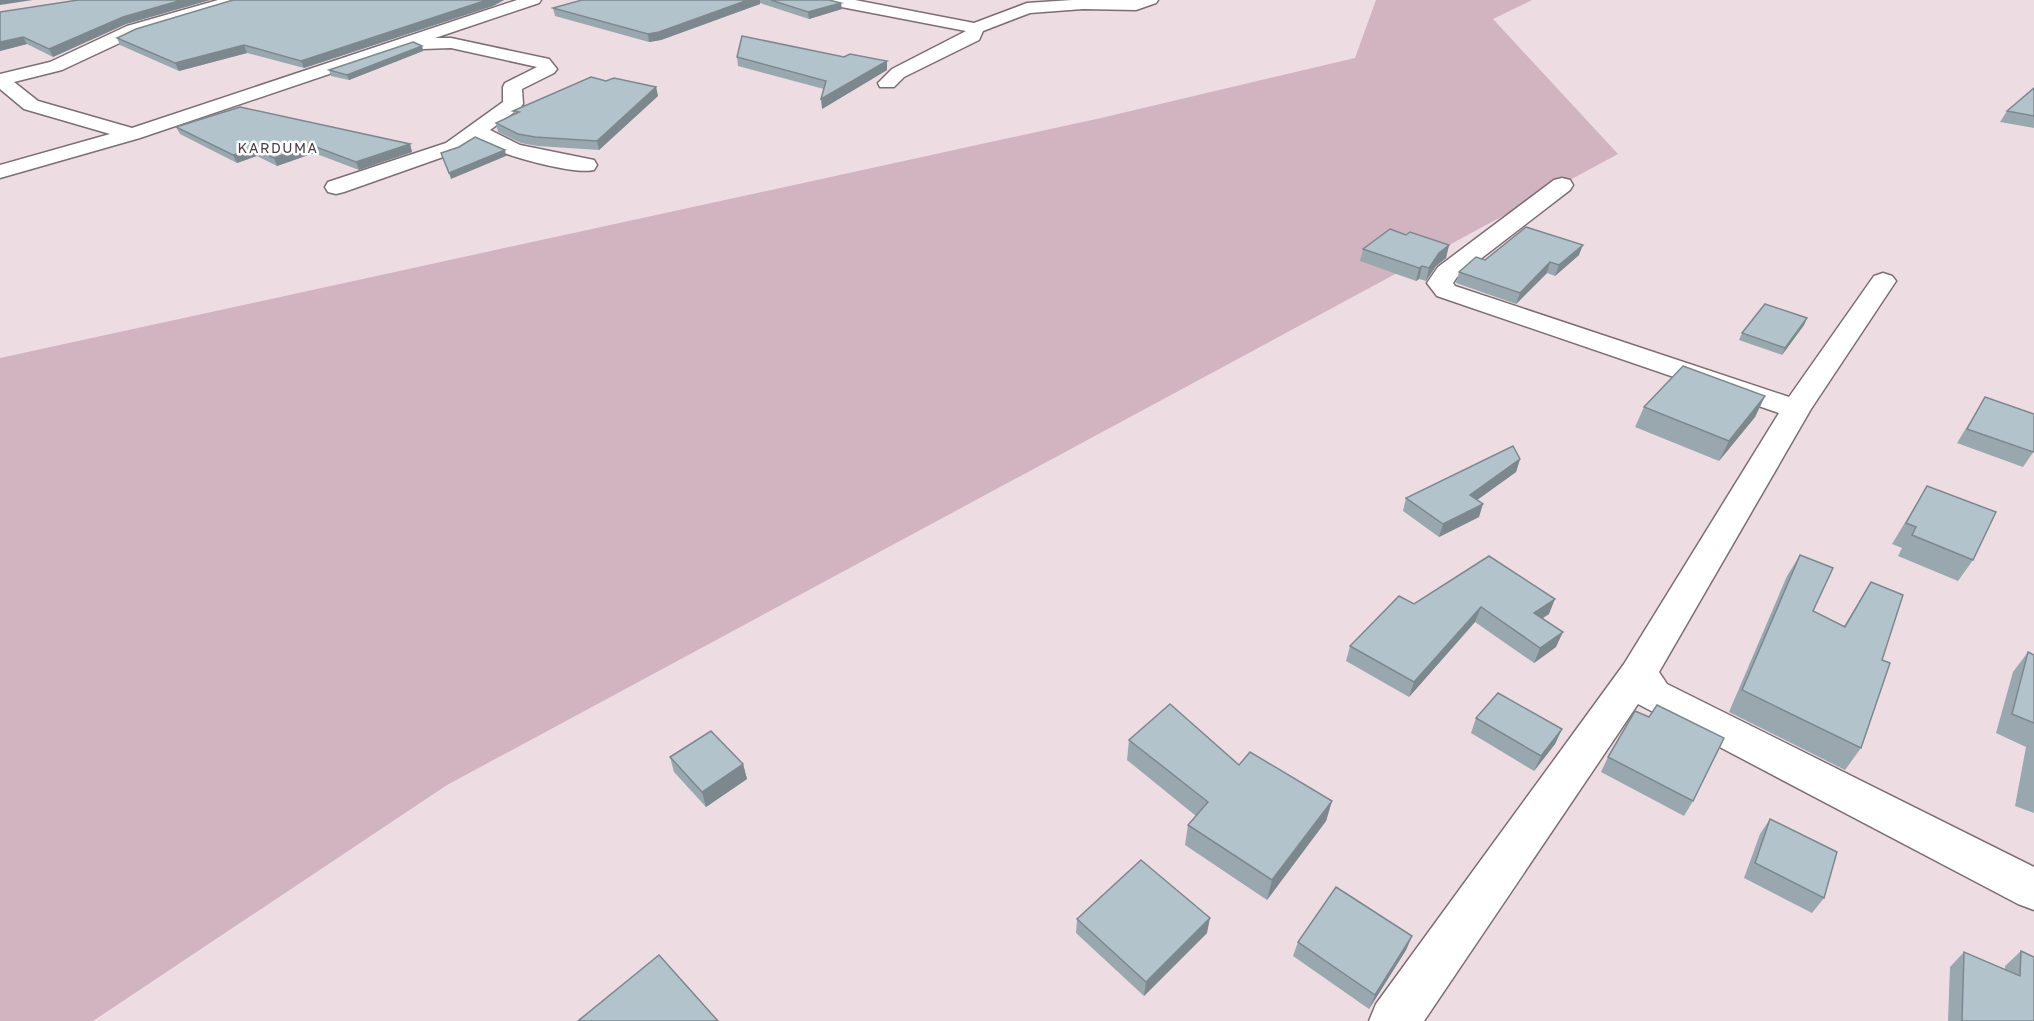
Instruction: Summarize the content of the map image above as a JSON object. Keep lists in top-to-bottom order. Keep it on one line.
{"districts":["KARDUMA"]}
